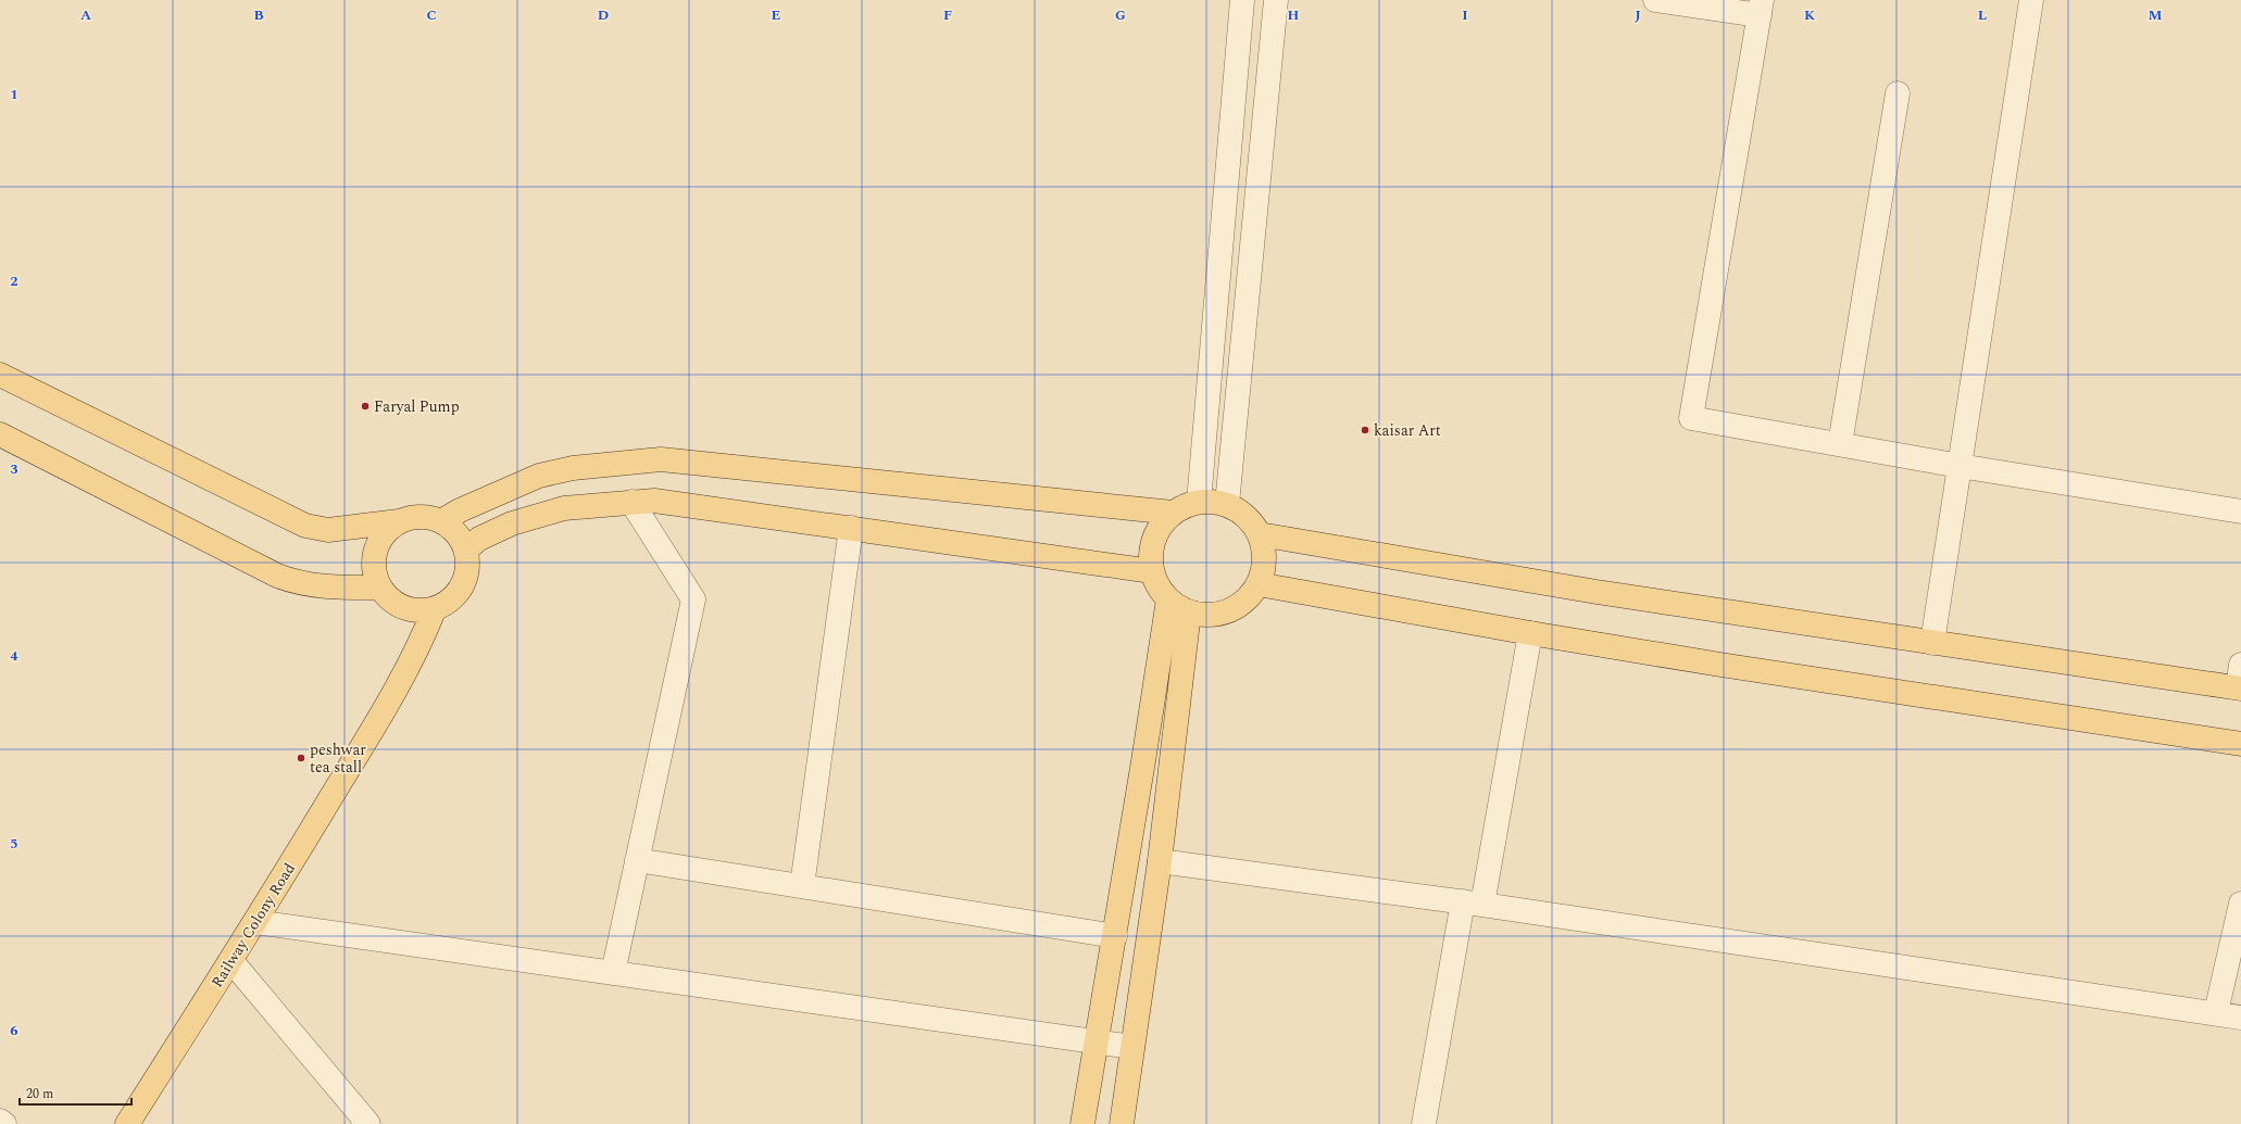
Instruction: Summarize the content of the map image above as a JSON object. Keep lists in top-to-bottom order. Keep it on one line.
{"streets":{"main road":["Railway Colony Road"]},"places":["Faryal Pump","kaisar Art","peshwar tea stall"],"scale_bar":"20 m","grid":{"columns":["A","B","C","D","E","F","G","H","I","J","K","L","M"],"rows":["1","2","3","4","5","6"]}}
